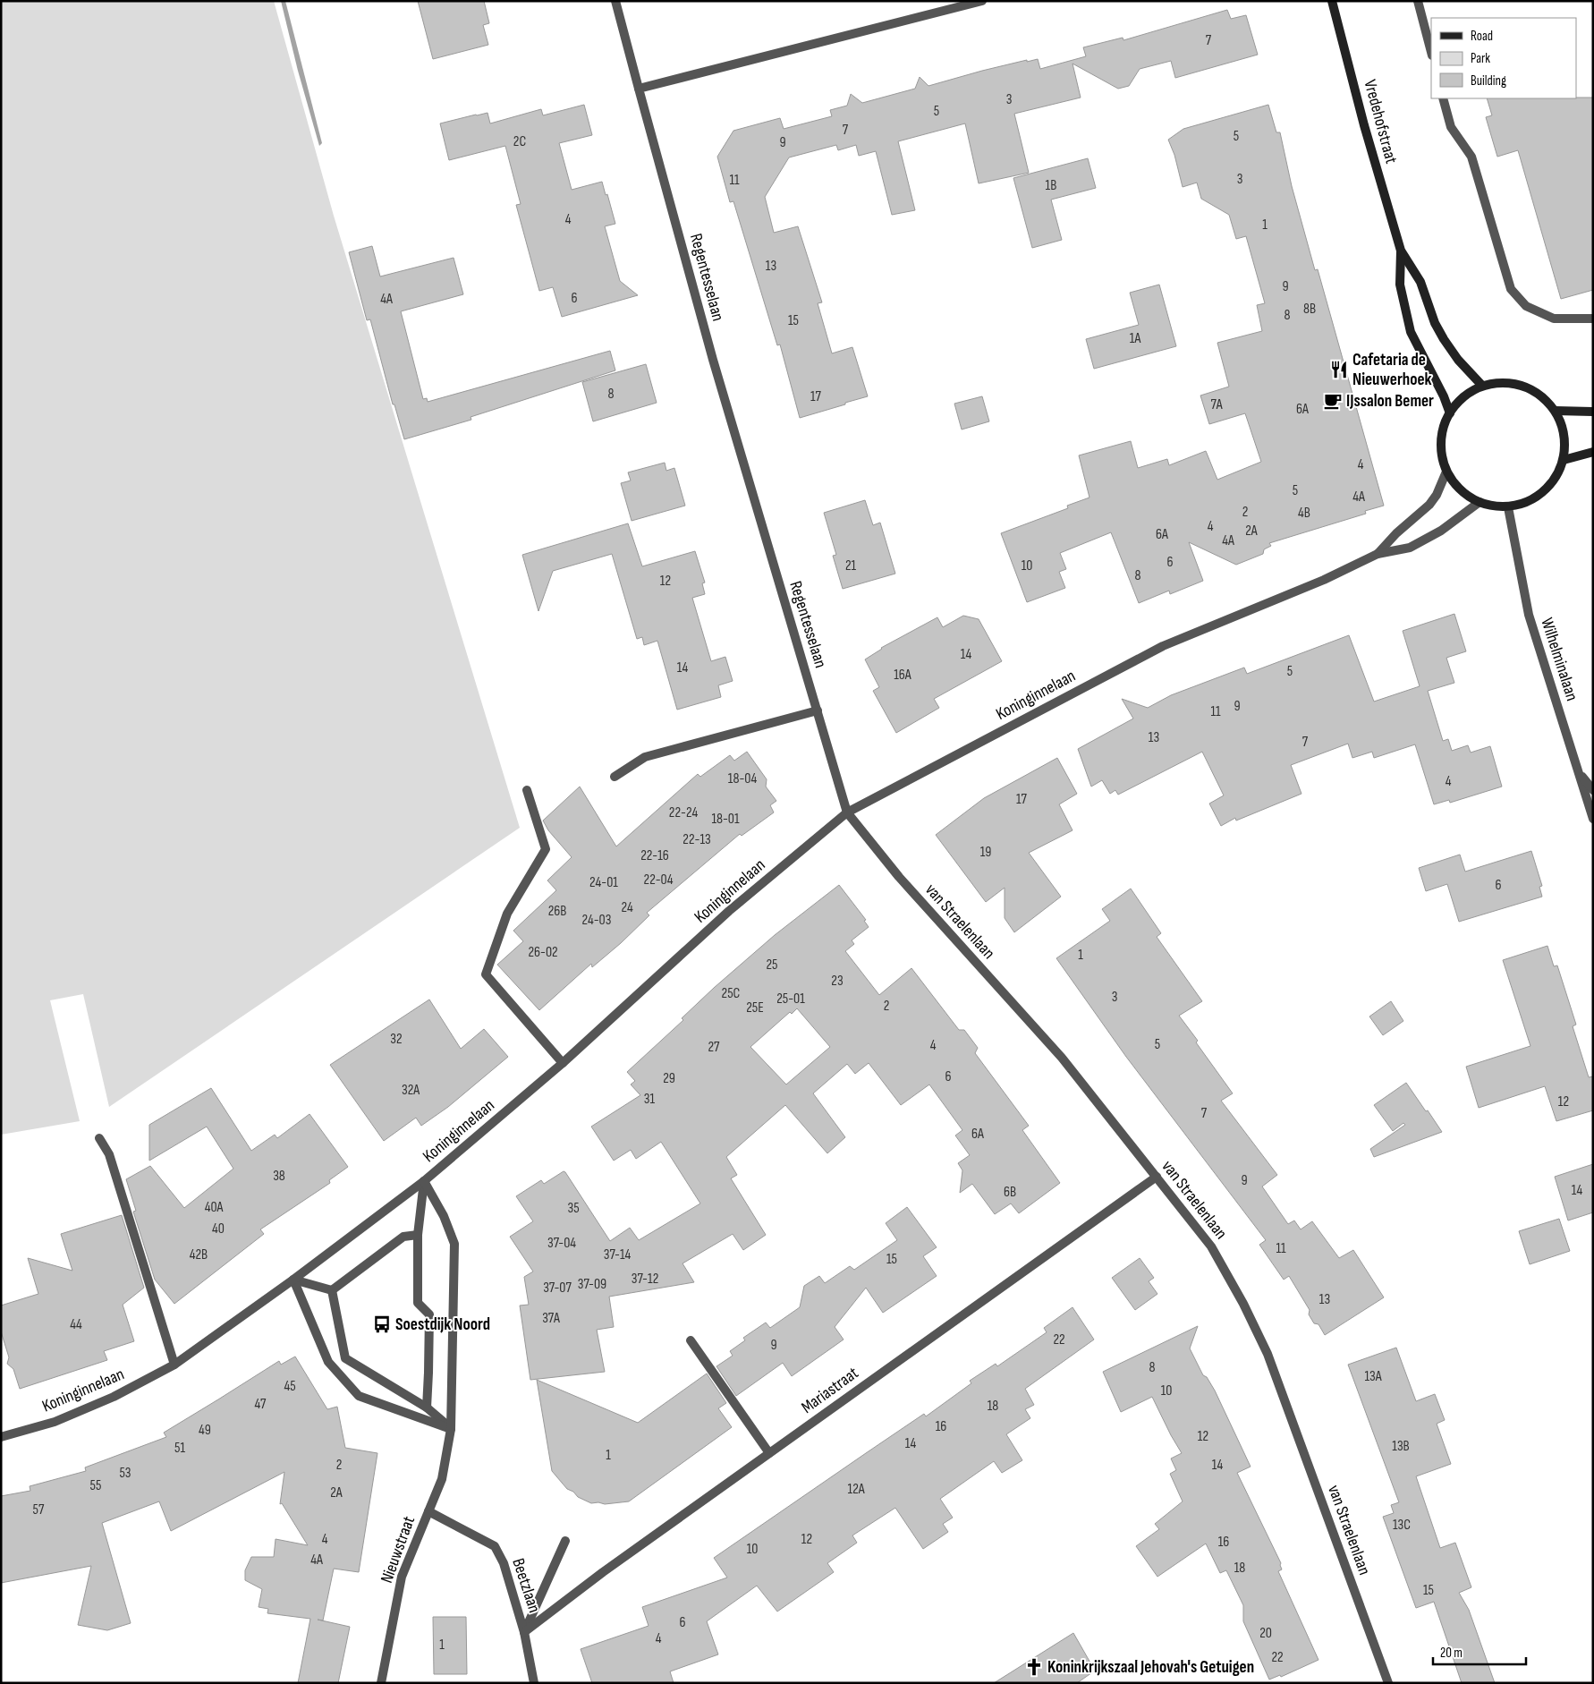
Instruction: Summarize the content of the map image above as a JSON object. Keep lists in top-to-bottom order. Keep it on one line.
{"streets":{"main road":["Vredehofstraat"],"street":["Regentesselaan","Wilhelminalaan","Koninginnelaan","van Straelenlaan","Mariastraat","Nieuwstraat","Beetzlaan"]},"crossings":[["Vredehofstraat","Wilhelminalaan"],["Vredehofstraat","Koninginnelaan"],["Regentesselaan","Koninginnelaan"],["Regentesselaan","van Straelenlaan"],["Wilhelminalaan","Koninginnelaan"],["Koninginnelaan","van Straelenlaan"],["Koninginnelaan","Nieuwstraat"],["van Straelenlaan","Mariastraat"],["Mariastraat","Beetzlaan"],["Nieuwstraat","Beetzlaan"]],"places":{"restaurant":["Cafetaria de Nieuwerhoek"],"cafe":["IJssalon Bemer"],"bus stop":["Soestdijk Noord"],"church":["Koninkrijkszaal Jehovah's Getuigen"]},"house_numbers":["7","3","5","7","5","2C","9","3","11","1B","4","1","13","9","6","4A","8B","8","15","1A","8","17","7A","6A","4","5","4A","2","4B","4","2A","6A","4A","6","21","10","8","12","14","14","5","16A","9","11","13","7","18-04","4","17","22-24","18-01","22-13","19","22-16","22-04","24-01","6","24","26B","24-03","26-02","1","25","23","25C","3","25-01","2","25E","32","5","4","27","6","29","32A","31","12","7","6A","38","9","14","6B","40A","35","40","37-04","11","42B","37-14","15","37-12","37-09","37-07","13","37A","44","22","9","8","13A","45","10","47","18","16","49","12","14","13B","51","1","2","14","53","55","12A","2A","57","13C","4","12","16","10","4A","18","15","6","20","4","1","22"],"legend":["Road","Park","Building"],"scale_bar":"20 m"}
